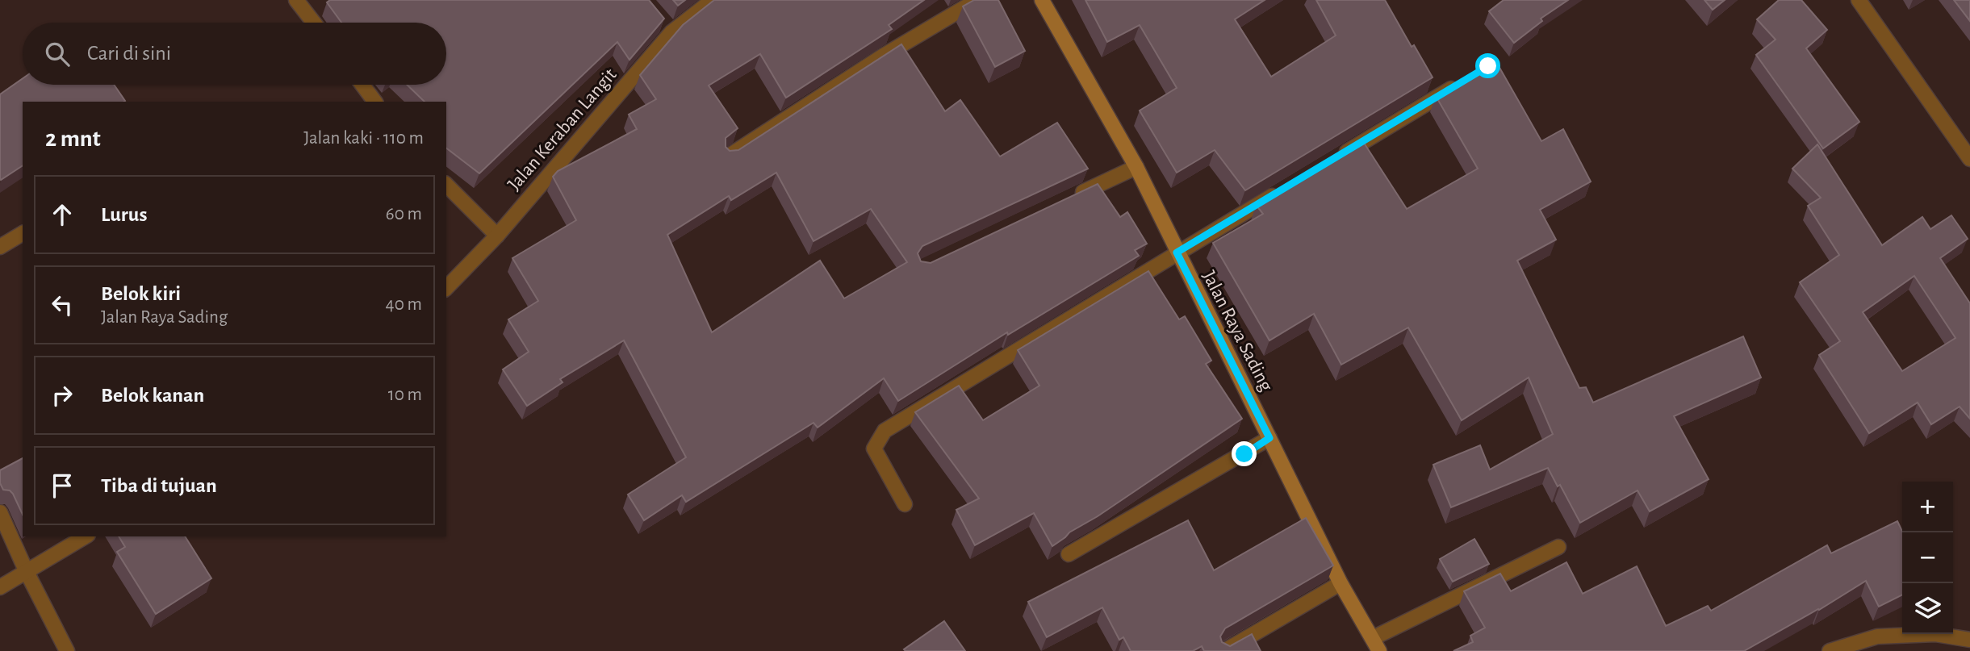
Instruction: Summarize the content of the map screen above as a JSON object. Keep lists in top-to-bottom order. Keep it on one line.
{"streets":{"street":["Jalan Keraban Langit","Jalan Raya Sading"]},"page":{"search":"Cari di sini","heading":["2 mnt","Jalan kaki · 110 m"],"list":[["Lurus","60 m"],["Belok kiri","Jalan Raya Sading","40 m"],["Belok kanan","10 m"],"Tiba di tujuan"],"map_buttons":["+","−"]}}
